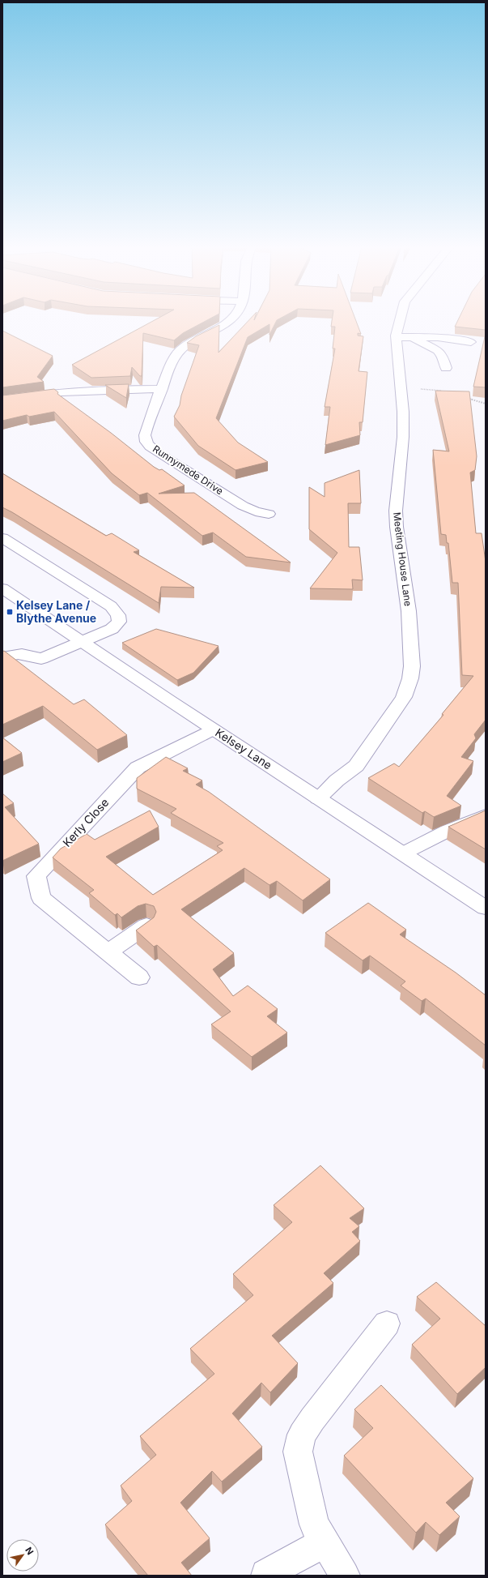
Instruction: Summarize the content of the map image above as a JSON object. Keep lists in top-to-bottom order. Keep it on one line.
{"streets":{"street":["Runnymede Drive","Meeting House Lane","Kelsey Lane","Kerly Close"]},"crossings":[["Meeting House Lane","Kelsey Lane"],["Kelsey Lane","Kerly Close"]],"places":{"transit":["Kelsey Lane / Blythe Avenue"]},"north":"top right"}
